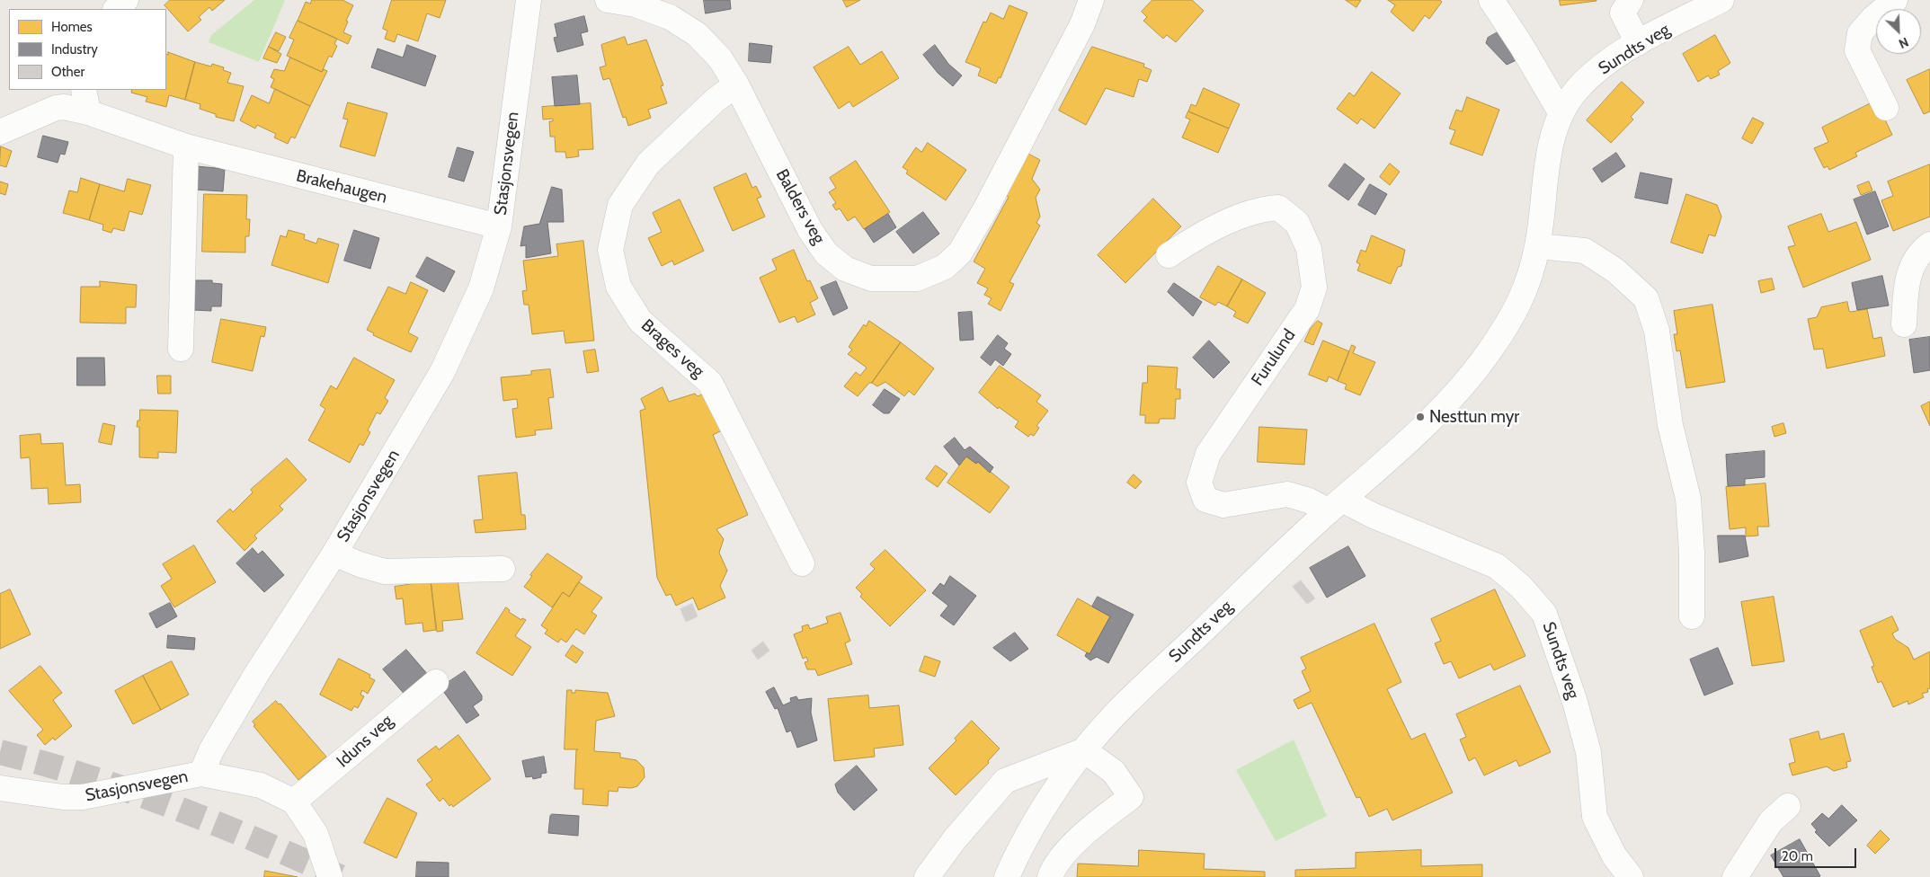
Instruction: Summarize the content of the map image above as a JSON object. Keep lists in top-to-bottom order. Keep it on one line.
{"streets":{"street":["Sundts veg","Stasjonsvegen","Brakehaugen","Balders veg","Brages veg","Furulund","Iduns veg"]},"crossings":[["Sundts veg","Furulund"],["Stasjonsvegen","Brakehaugen"],["Balders veg","Brages veg"]],"places":["Nesttun myr"],"legend":["Homes","Industry","Other"],"scale_bar":"20 m","north":"bottom right"}
